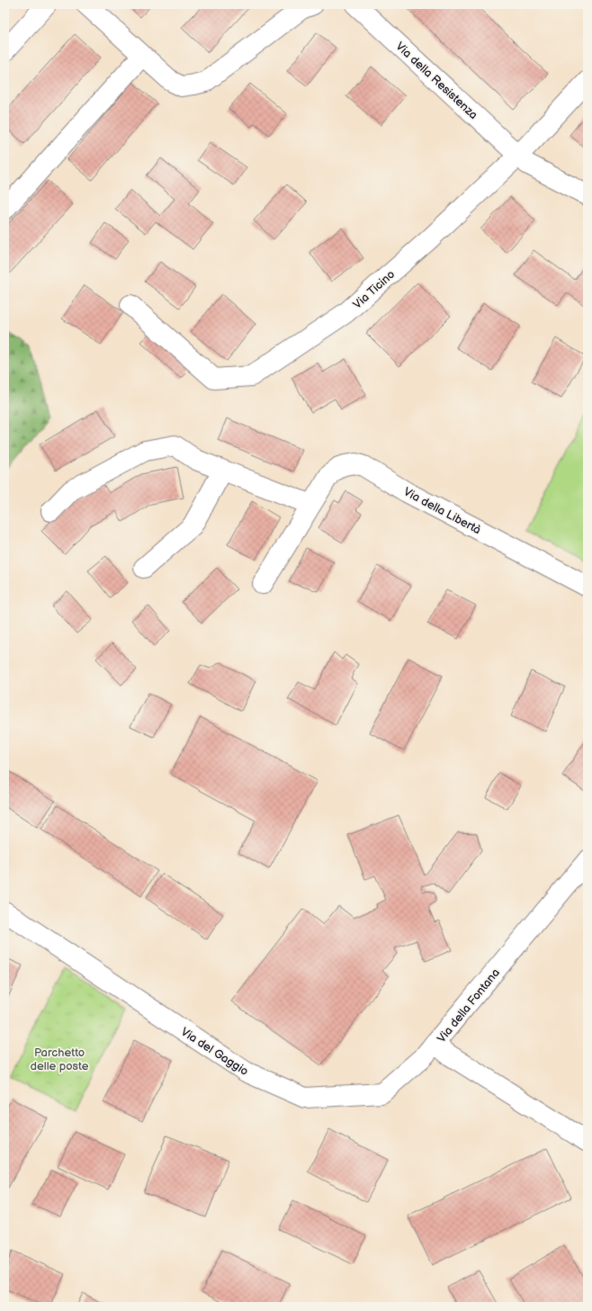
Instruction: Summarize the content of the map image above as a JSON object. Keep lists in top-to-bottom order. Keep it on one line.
{"streets":{"street":["Via della Resistenza","Via Ticino","Via della Libertà","Via della Fontana","Via del Gaggio"]},"crossings":[["Via della Resistenza","Via Ticino"],["Via della Fontana","Via del Gaggio"]],"parks":["Parchetto delle poste"]}
